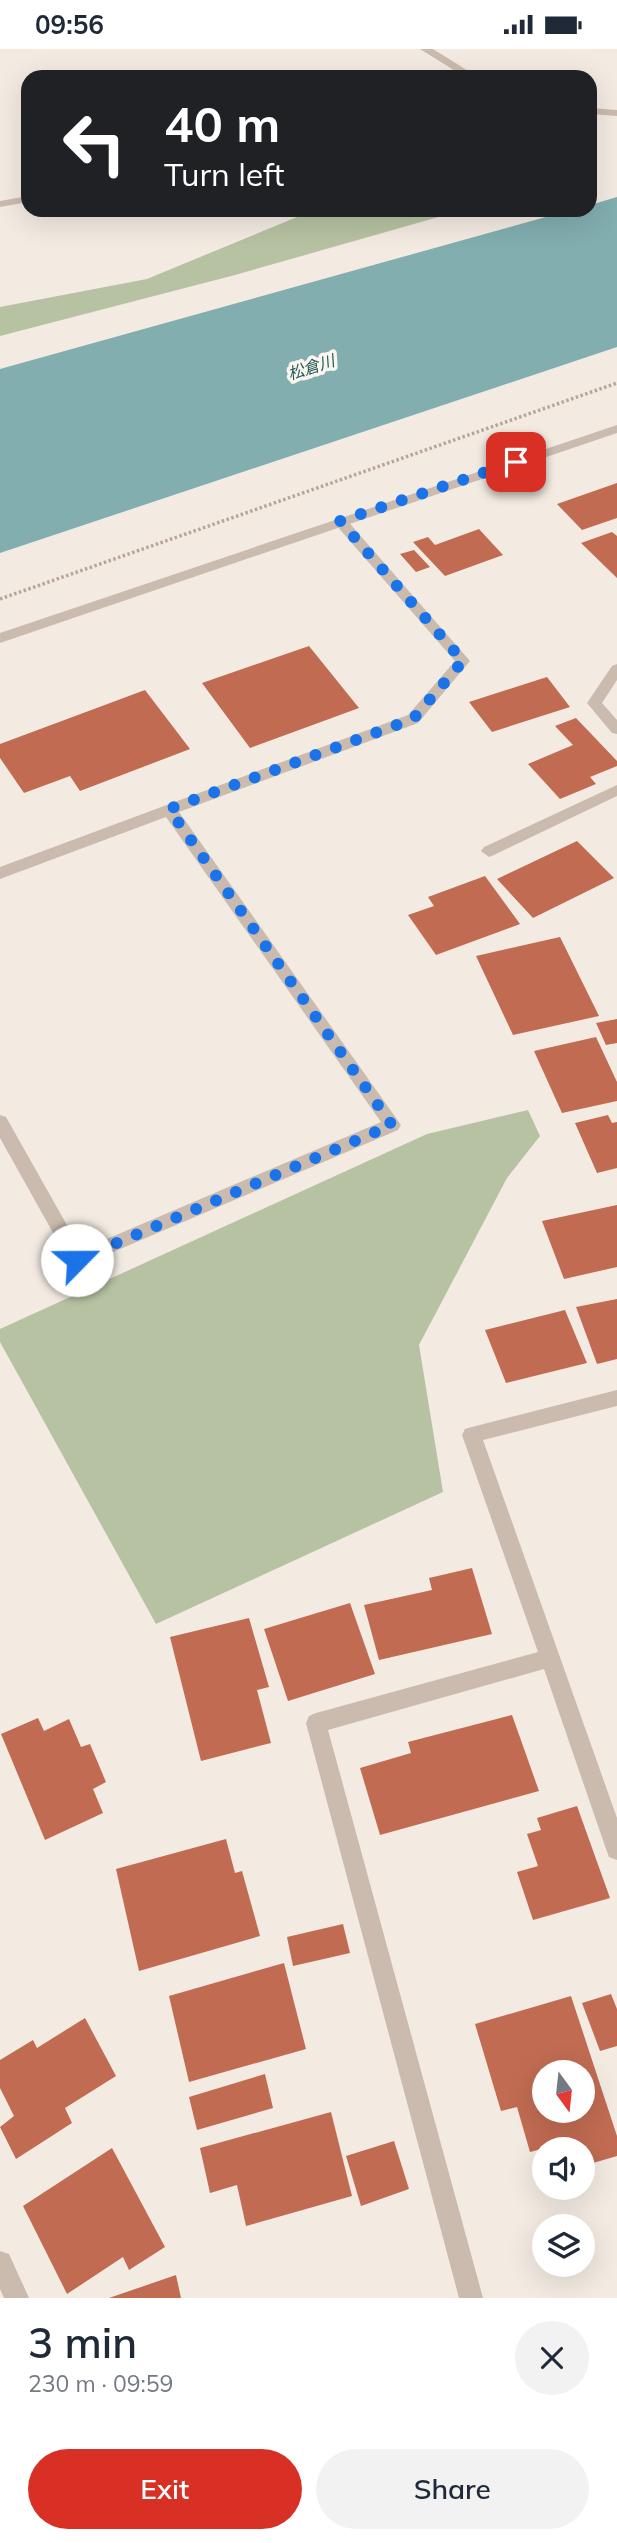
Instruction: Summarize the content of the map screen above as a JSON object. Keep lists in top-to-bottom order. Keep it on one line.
{"water":["松倉川"],"north":"bottom","page":{"status":"09:56","turn":["40 m","Turn left"],"heading":["3 min","230 m · 09:59"],"buttons":["Exit","Share"]}}
